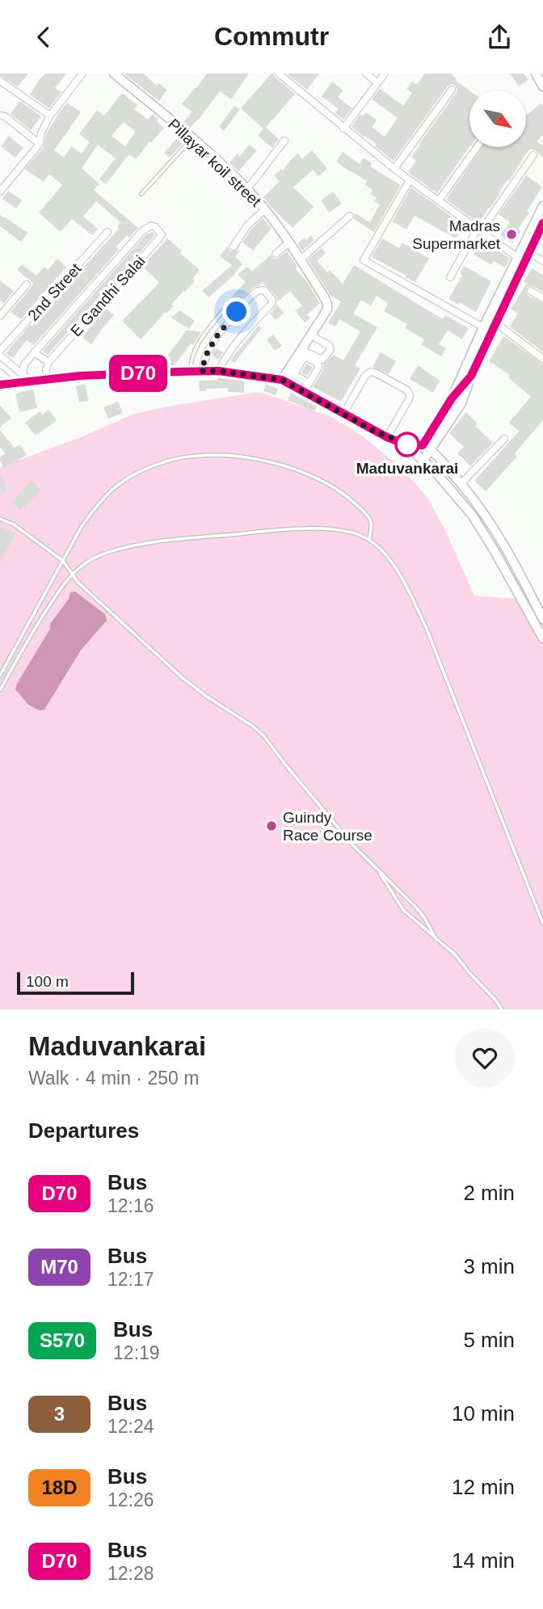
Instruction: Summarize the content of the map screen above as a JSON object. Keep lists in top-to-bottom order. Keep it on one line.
{"streets":{"street":["Pillayar koil street","2nd Street","E Gandhi Salai"]},"places":["Madras Supermarket","Maduvankarai","Guindy Race Course"],"lines":["bus line D70"],"scale_bar":"100 m","north":"bottom right","page":{"header":"Commutr","on_map":"D70","scale":"100 m","heading":[["Maduvankarai","Walk · 4 min · 250 m"],"Departures"],"list":[{"mark":"D70","name":"Bus","note":"12:16","value":"2 min"},{"mark":"M70","name":"Bus","note":"12:17","value":"3 min"},{"mark":"S570","name":"Bus","note":"12:19","value":"5 min"},{"mark":"3","name":"Bus","note":"12:24","value":"10 min"},{"mark":"18D","name":"Bus","note":"12:26","value":"12 min"},{"mark":"D70","name":"Bus","note":"12:28","value":"14 min"}]}}
